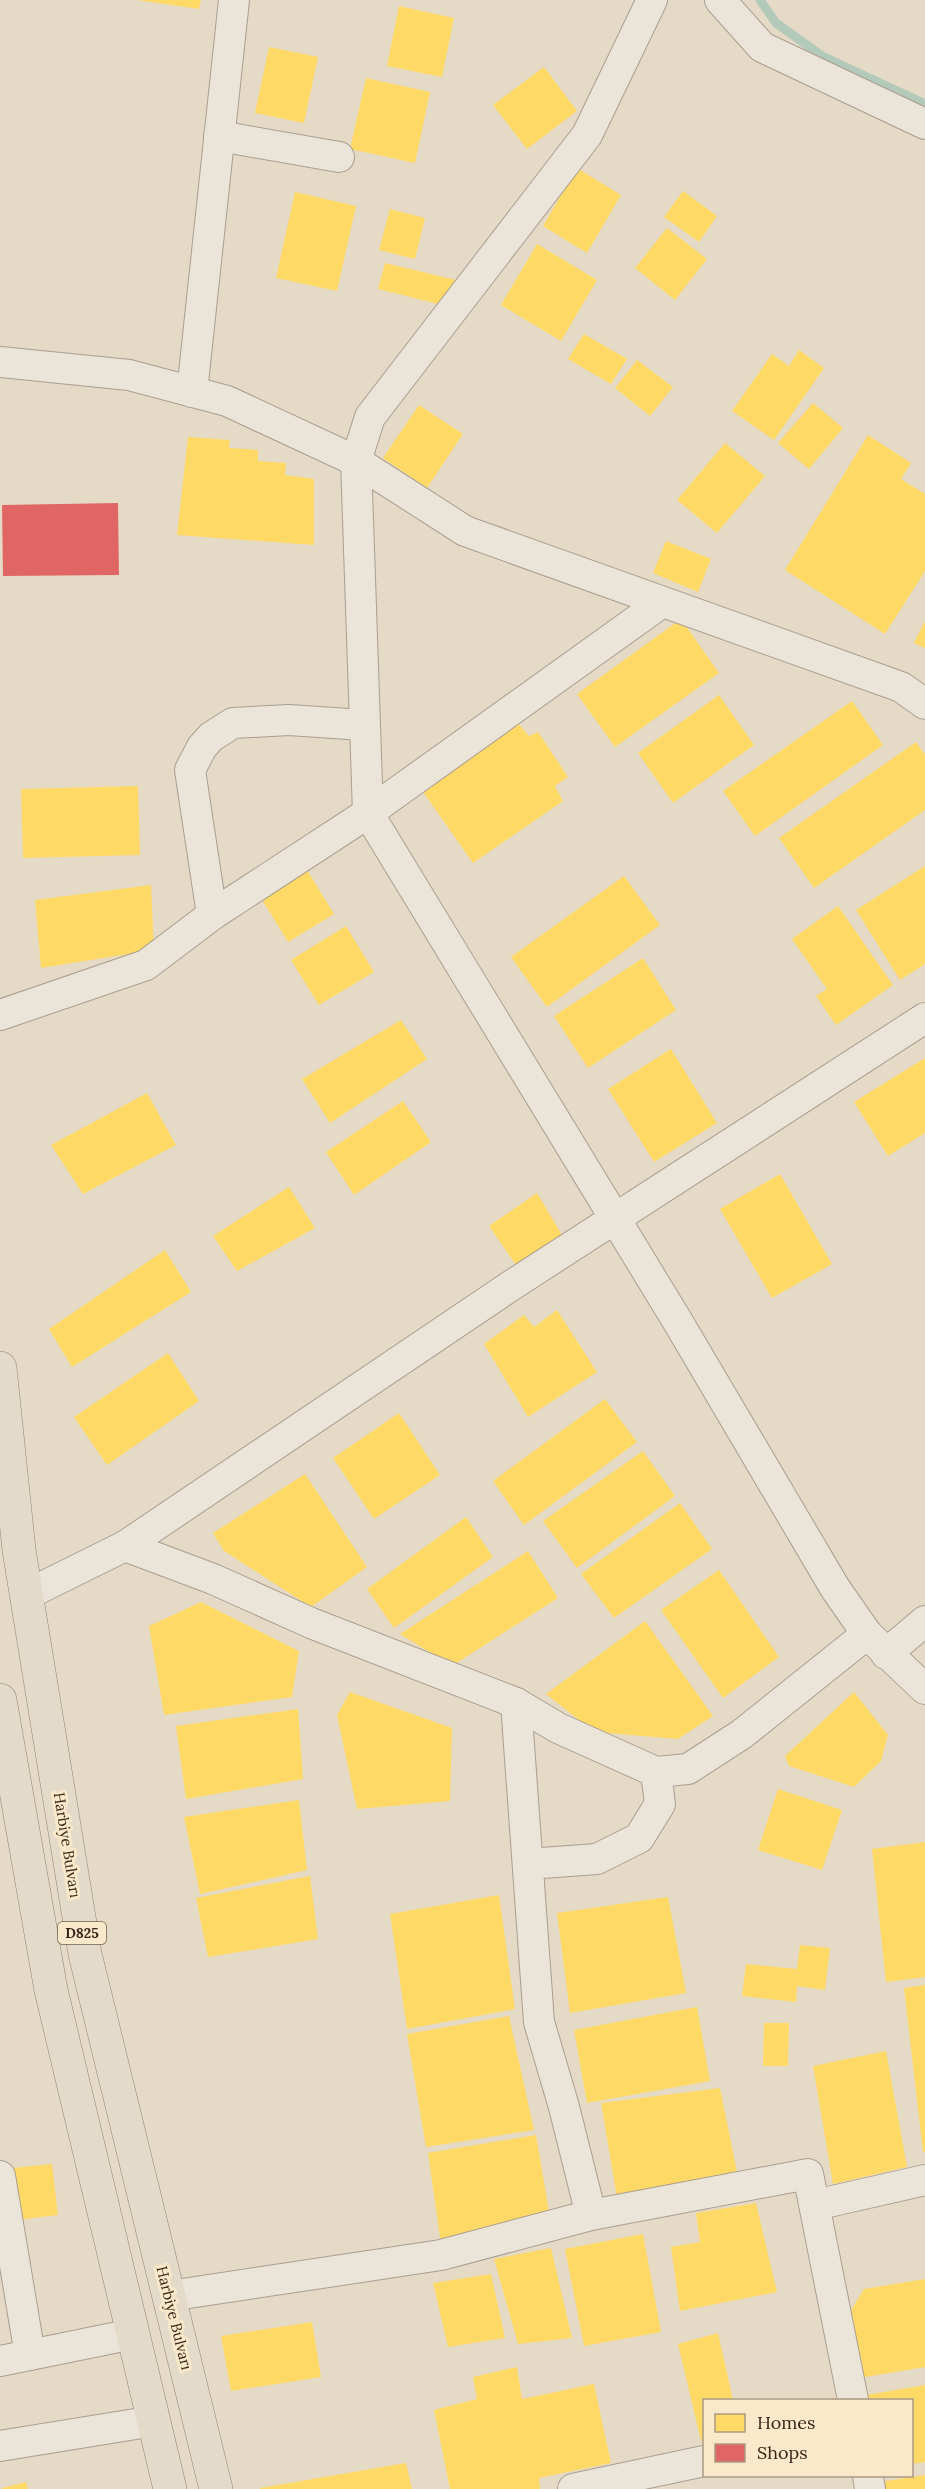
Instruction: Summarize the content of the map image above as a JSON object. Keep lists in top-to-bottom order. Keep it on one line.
{"streets":{"main road":["Harbiye Bulvarı","D825"]},"legend":["Homes","Shops"]}
